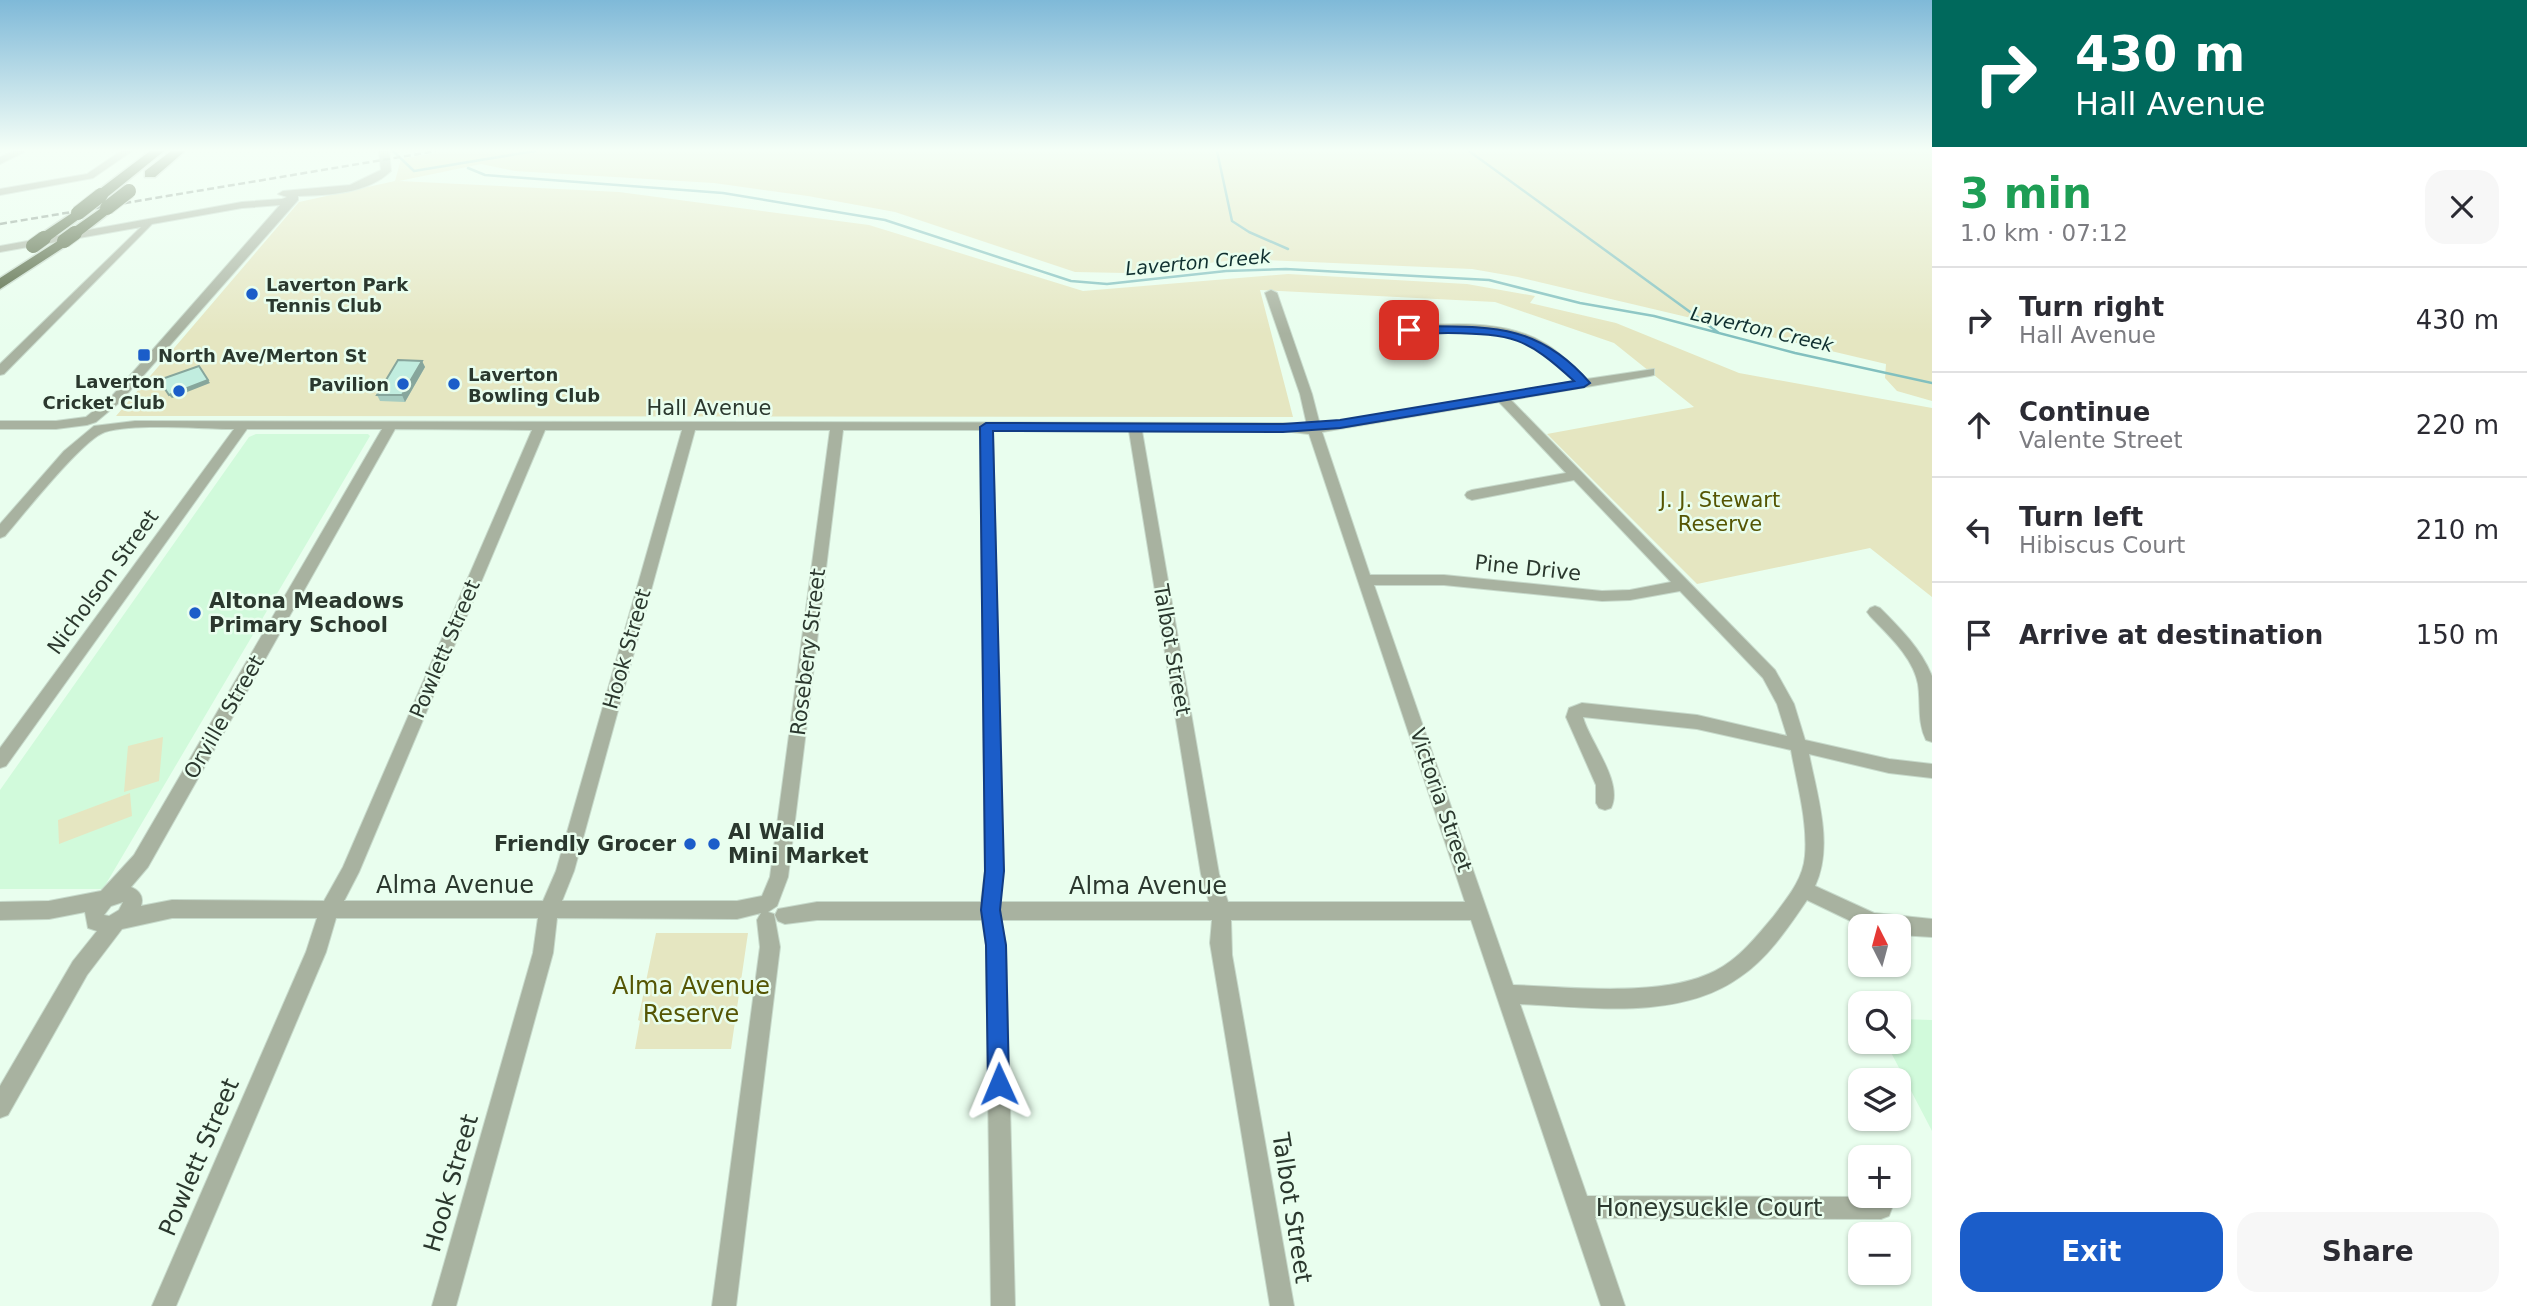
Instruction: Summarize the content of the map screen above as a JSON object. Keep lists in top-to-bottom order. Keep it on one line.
{"streets":{"street":["Hall Avenue","Pine Drive","Nicholson Street","Powlett Street","Hook Street","Talbot Street","Rosebery Street","Orville Street","Victoria Street","Alma Avenue","Honeysuckle Court"]},"crossings":[["Hall Avenue","Nicholson Street"],["Hall Avenue","Powlett Street"],["Hall Avenue","Hook Street"],["Hall Avenue","Talbot Street"],["Hall Avenue","Rosebery Street"],["Hall Avenue","Orville Street"],["Hall Avenue","Victoria Street"],["Pine Drive","Victoria Street"],["Powlett Street","Alma Avenue"],["Hook Street","Alma Avenue"],["Talbot Street","Alma Avenue"],["Rosebery Street","Alma Avenue"],["Orville Street","Alma Avenue"],["Victoria Street","Alma Avenue"],["Victoria Street","Honeysuckle Court"]],"water":["Laverton Creek"],"parks":["J. J. Stewart Reserve","Alma Avenue Reserve"],"places":{"other":["Laverton Park Tennis Club","Pavilion","Laverton Bowling Club","Laverton Cricket Club","Altona Meadows Primary School","Friendly Grocer","Al Walid Mini Market"],"transit":["North Ave/Merton St"]},"north":"top","page":{"turn":["430 m","Hall Avenue"],"heading":["3 min","1.0 km · 07:12"],"list":[{"name":"Turn right","note":"Hall Avenue","value":"430 m"},{"name":"Continue","note":"Valente Street","value":"220 m"},{"name":"Turn left","note":"Hibiscus Court","value":"210 m"},{"name":"Arrive at destination","value":"150 m"}],"map_buttons":["+","−"],"buttons":["Exit","Share"]}}
